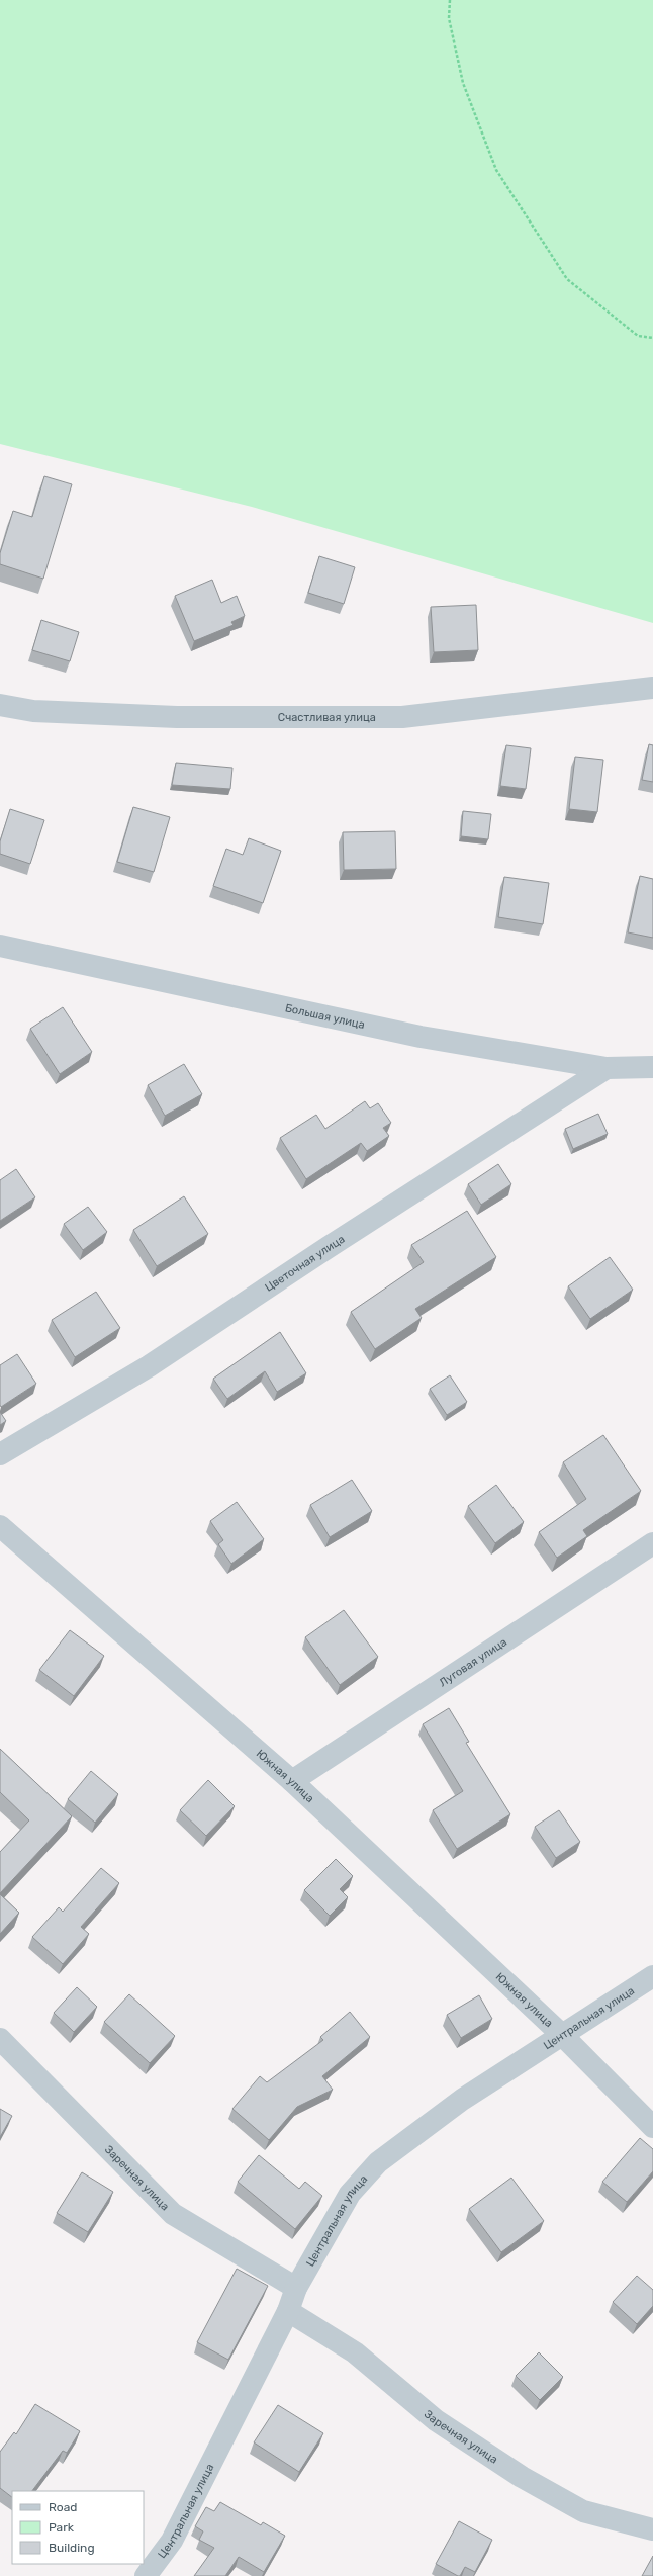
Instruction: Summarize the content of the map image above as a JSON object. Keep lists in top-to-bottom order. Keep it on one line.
{"streets":{"street":["Счастливая улица","Большая улица","Цветочная улица","Луговая улица","Южная улица","Центральная улица","Заречная улица"]},"crossings":[["Большая улица","Цветочная улица"],["Луговая улица","Южная улица"],["Южная улица","Центральная улица"],["Центральная улица","Заречная улица"]],"legend":["Road","Park","Building"]}
